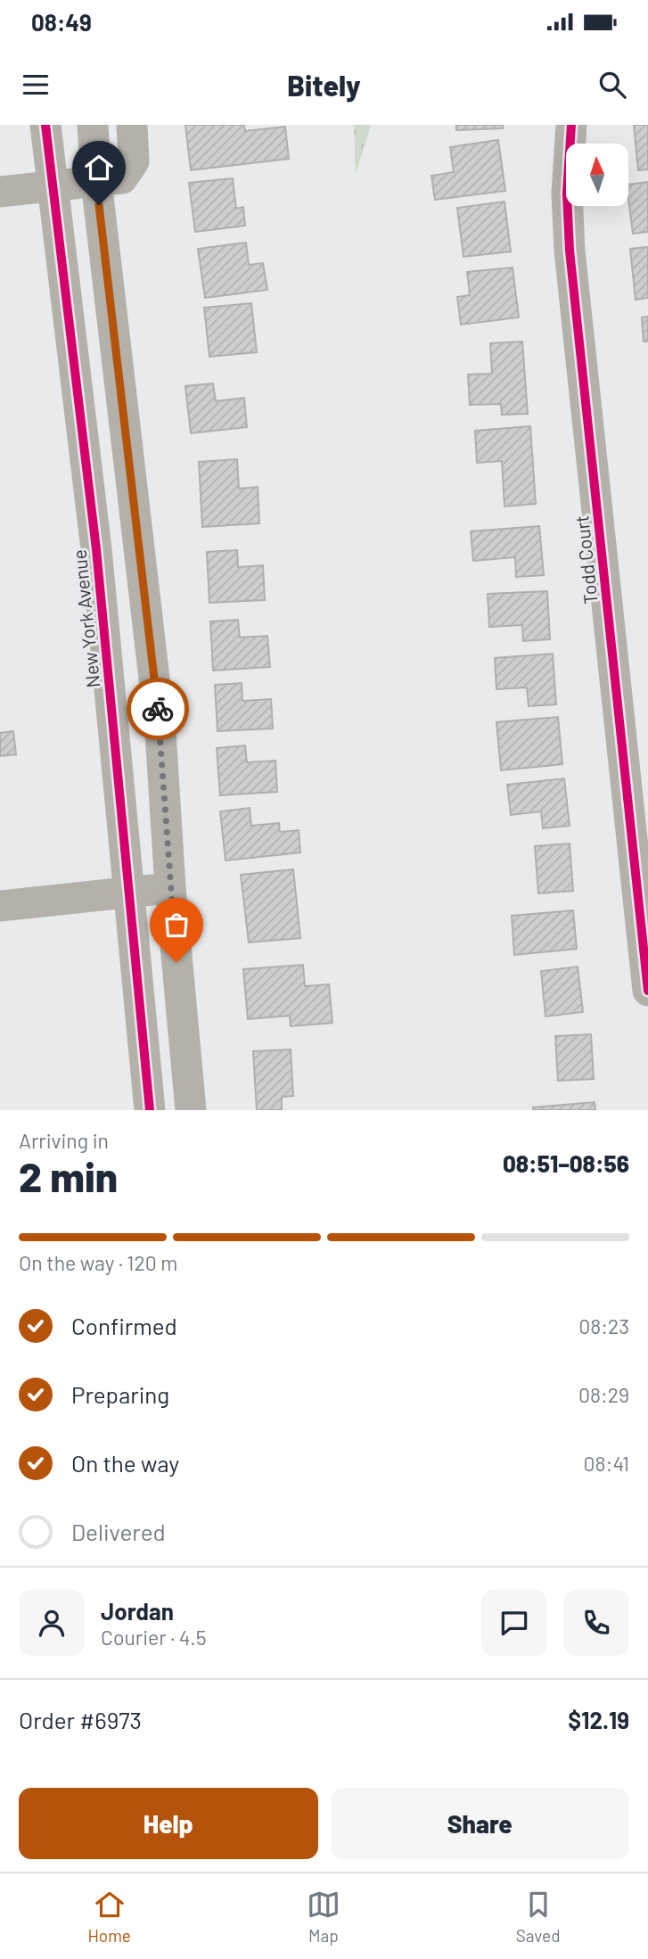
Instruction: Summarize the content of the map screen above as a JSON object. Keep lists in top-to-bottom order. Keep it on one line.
{"streets":{"street":["Todd Court","New York Avenue"]},"north":"top","page":{"status":"08:49","header":"Bitely","heading":["2 min","Arriving in","08:51–08:56"],"panel":["Jordan","Courier · 4.5","Order #6973","$12.19"],"bar":"On the way · 120 m","list":[["Confirmed","08:23"],["Preparing","08:29"],["On the way","08:41"],"Delivered"],"buttons":["Help","Share"],"tabs":["Home","Map","Saved"]}}
